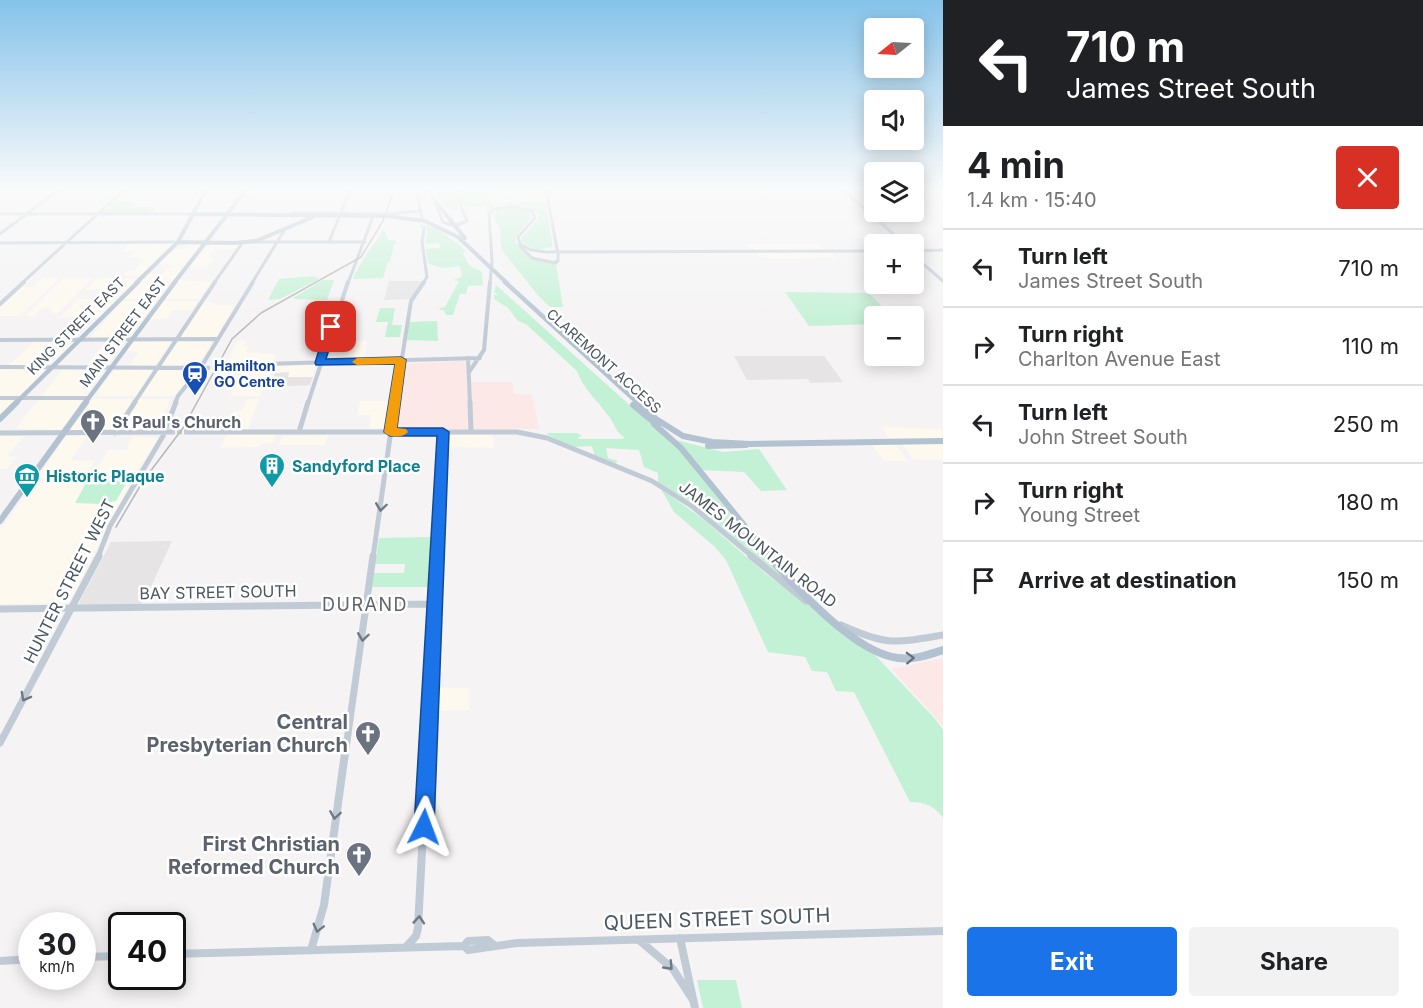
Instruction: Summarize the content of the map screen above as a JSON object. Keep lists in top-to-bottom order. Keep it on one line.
{"streets":{"main road":["KING STREET EAST","MAIN STREET EAST","CLAREMONT ACCESS","JAMES MOUNTAIN ROAD","HUNTER STREET WEST","BAY STREET SOUTH","QUEEN STREET SOUTH"]},"crossings":[["KING STREET EAST","CLAREMONT ACCESS"],["MAIN STREET EAST","CLAREMONT ACCESS"],["HUNTER STREET WEST","BAY STREET SOUTH"]],"districts":["DURAND"],"places":{"station":["Hamilton GO Centre"],"church":["St Paul's Church","Central Presbyterian Church","First Christian Reformed Church"],"building":["Sandyford Place"],"museum":["Historic Plaque"]},"north":"left","page":{"turn":["710 m","James Street South"],"map_buttons":["+","−"],"heading":["4 min","1.4 km · 15:40"],"list":[{"name":"Turn left","note":"James Street South","value":"710 m"},{"name":"Turn right","note":"Charlton Avenue East","value":"110 m"},{"name":"Turn left","note":"John Street South","value":"250 m"},{"name":"Turn right","note":"Young Street","value":"180 m"},{"name":"Arrive at destination","value":"150 m"}],"speed":"30 km/h","limit":"40","buttons":["Exit","Share"]}}
